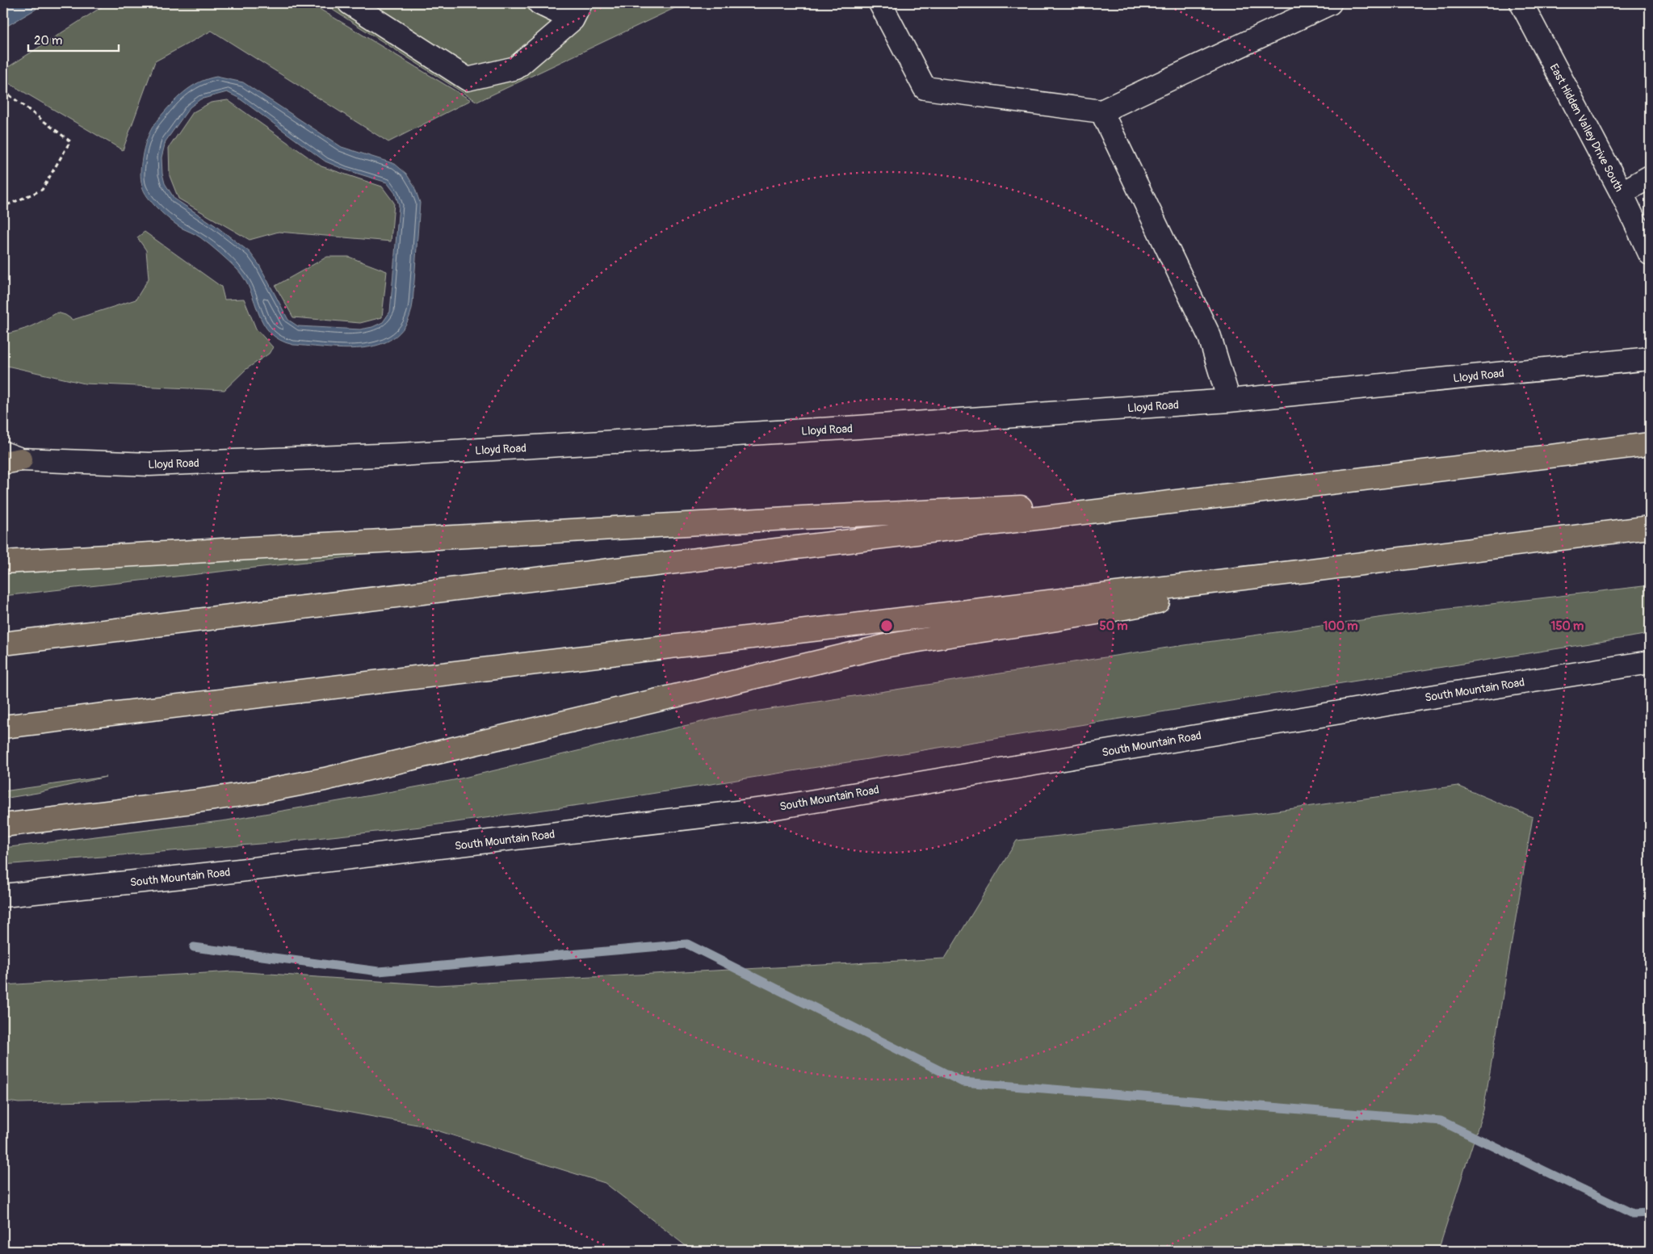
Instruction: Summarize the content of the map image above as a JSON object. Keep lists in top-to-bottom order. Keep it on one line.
{"streets":{"street":["East Hidden Valley Drive South","Lloyd Road","South Mountain Road"]},"scale_bar":"20 m","rings":["50 m","100 m","150 m"]}
